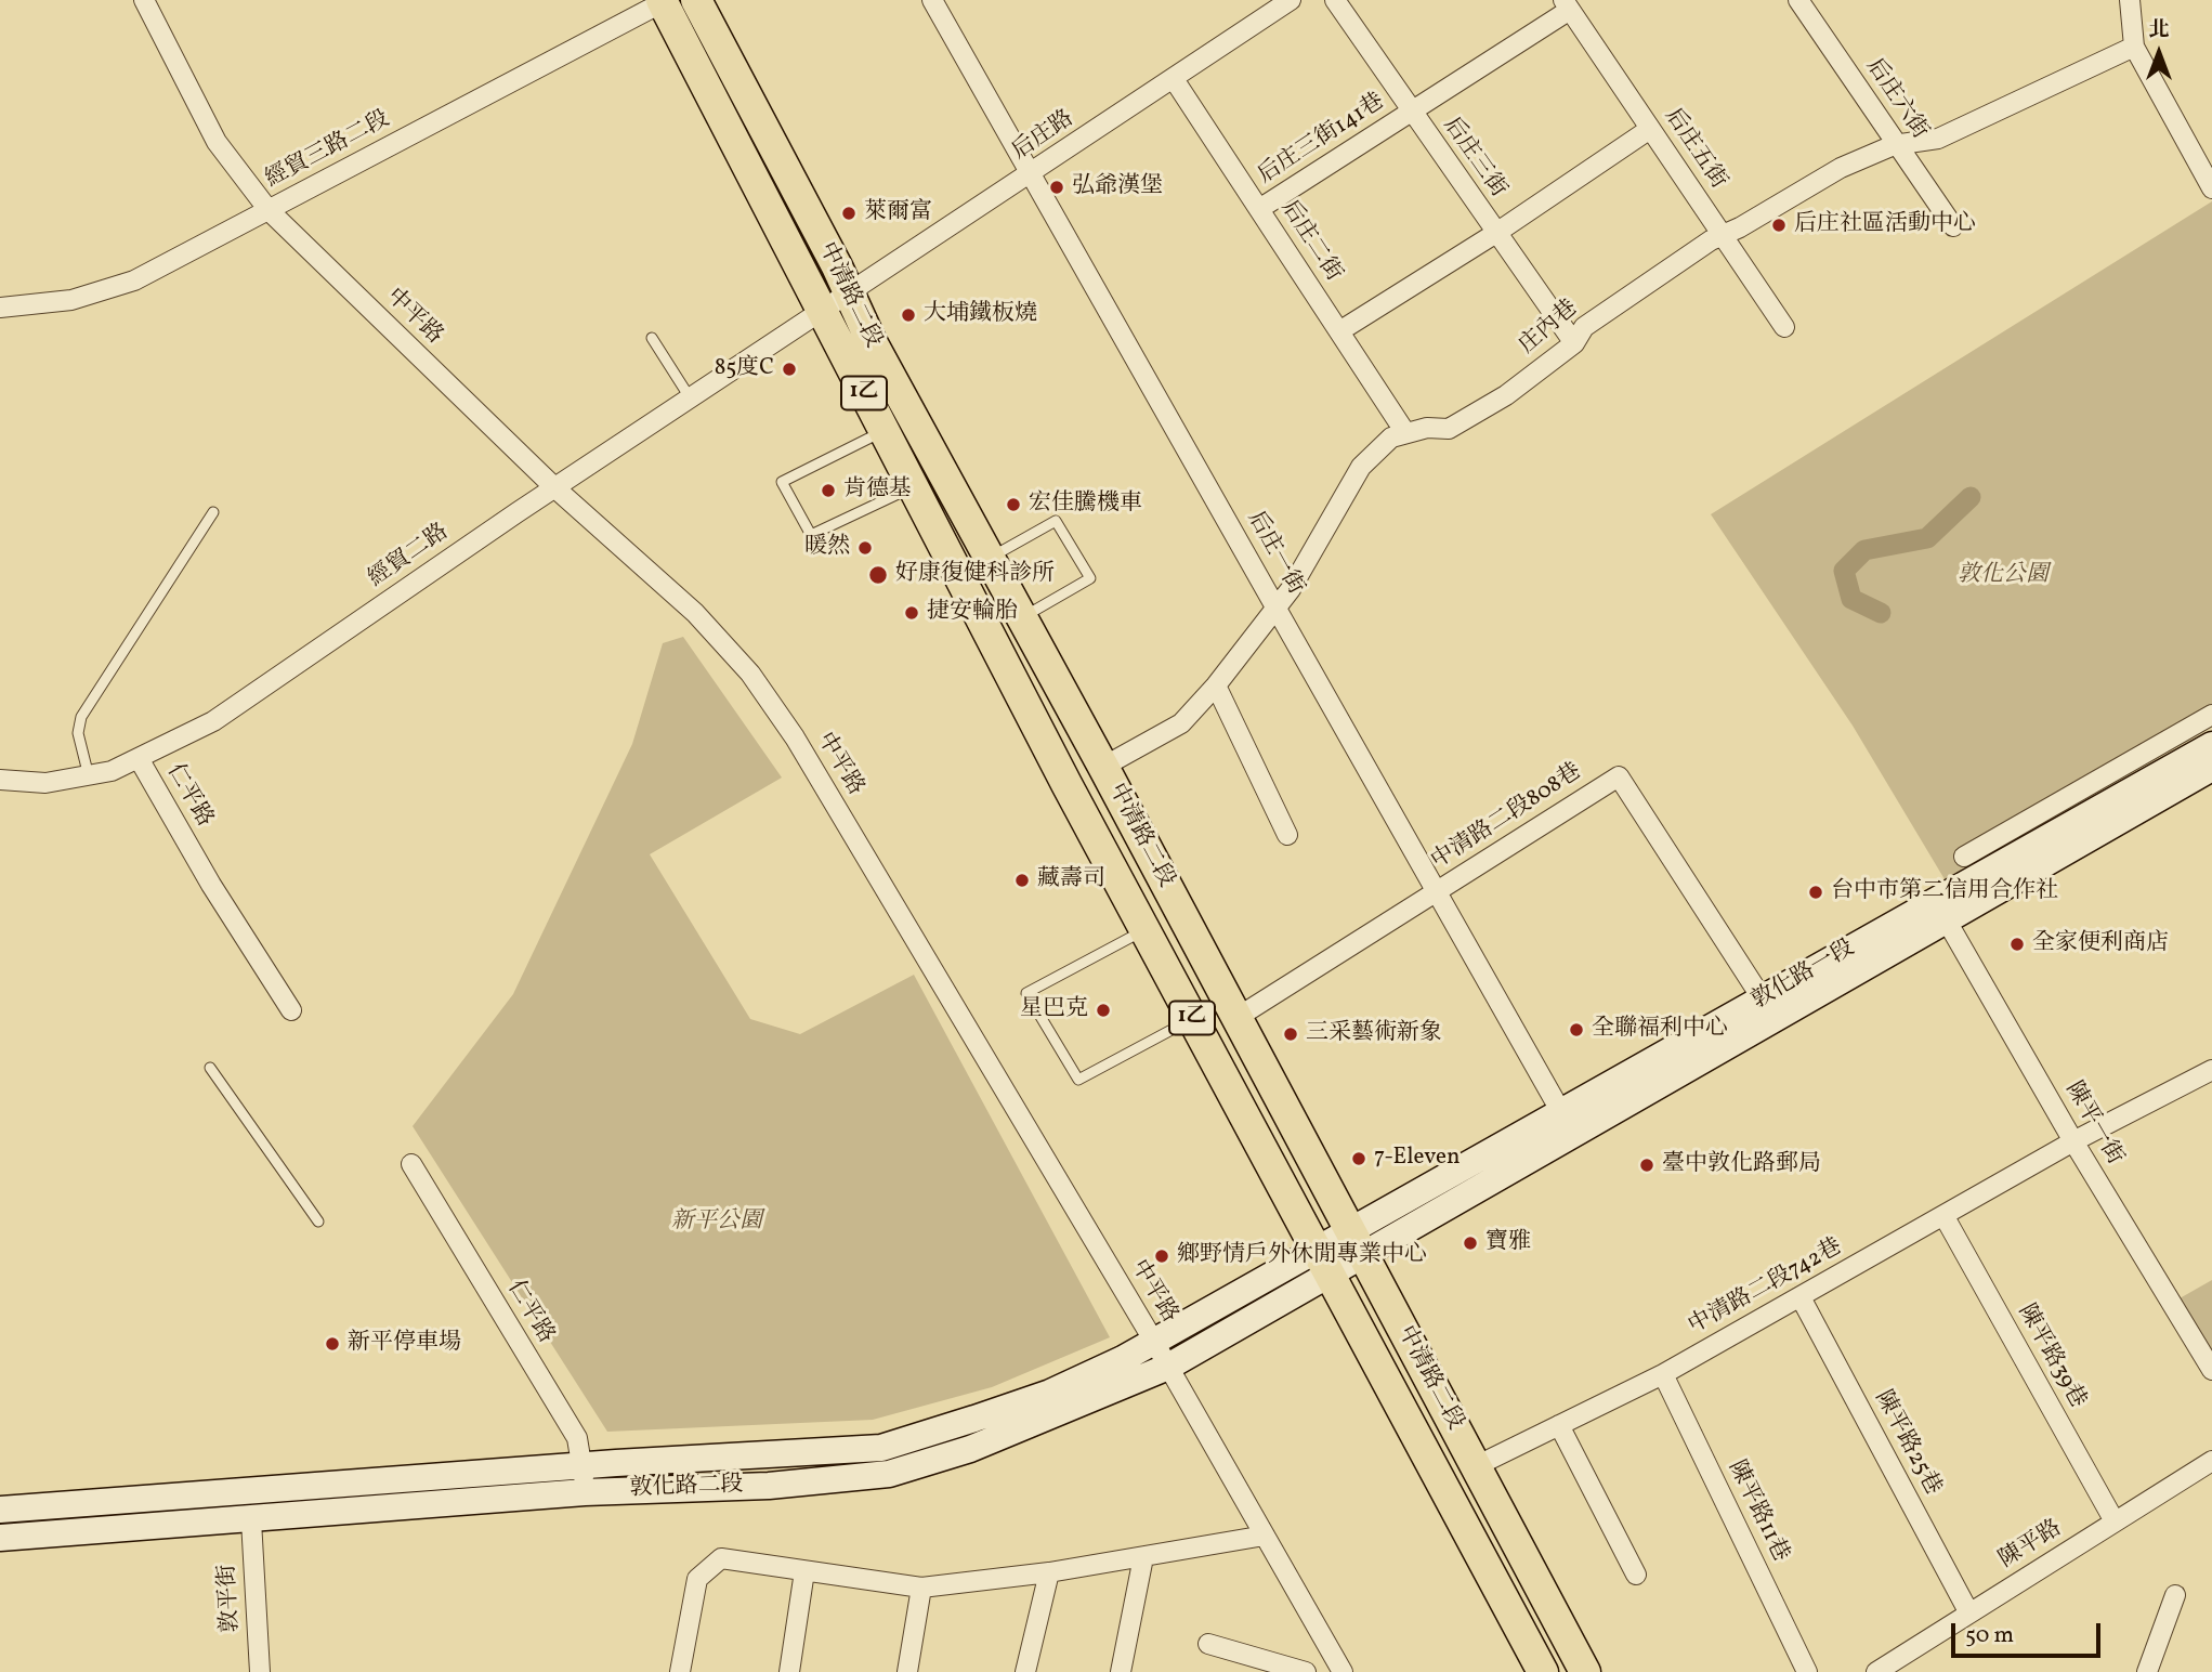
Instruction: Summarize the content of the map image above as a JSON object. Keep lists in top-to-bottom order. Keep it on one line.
{"streets":{"main road":["中清路二段","1乙"],"street":["后庄六街","后庄路","后庄三街141巷","后庄五街","經貿三路二段","后庄三街","后庄二街","中平路","庄內巷","后庄一街","經貿二路","仁平路","中清路二段808巷","敦化路一段","陳平一街","中清路二段742巷","陳平路39巷","陳平路25巷","敦化路二段","陳平路11巷","陳平路","敦平街"]},"crossings":[["后庄六街","庄內巷"],["后庄路","后庄二街"],["后庄路","中清路二段"],["后庄路","后庄一街"],["后庄路","經貿二路"],["后庄三街141巷","后庄五街"],["后庄三街141巷","后庄三街"],["后庄三街141巷","后庄二街"],["后庄五街","庄內巷"],["經貿三路二段","中清路二段"],["經貿三路二段","中平路"],["后庄三街","庄內巷"],["后庄二街","庄內巷"],["中清路二段","經貿二路"],["中清路二段","中清路二段808巷"],["中清路二段","敦化路一段"],["中清路二段","中清路二段742巷"],["中清路二段","敦化路二段"],["中平路","經貿二路"],["中平路","敦化路二段"],["后庄一街","中清路二段808巷"],["后庄一街","敦化路一段"],["經貿二路","仁平路"],["仁平路","敦化路二段"],["中清路二段808巷","敦化路一段"],["敦化路一段","陳平一街"],["敦化路一段","敦化路二段"],["陳平一街","中清路二段742巷"],["中清路二段742巷","陳平路39巷"],["中清路二段742巷","陳平路25巷"],["中清路二段742巷","陳平路11巷"],["陳平路39巷","陳平路"],["陳平路25巷","陳平路"],["敦化路二段","敦平街"]],"parks":["敦化公園","新平公園"],"places":["弘爺漢堡","萊爾富","后庄社區活動中心","大埔鐵板燒","85度C","肯德基","宏佳騰機車","暖然","好康復健科診所","捷安輪胎","藏壽司","台中市第二信用合作社","全家便利商店","星巴克","全聯福利中心","三采藝術新象","7-Eleven","臺中敦化路郵局","寶雅","鄉野情戶外休閒專業中心","新平停車場"],"scale_bar":"50 m","north":"top"}
